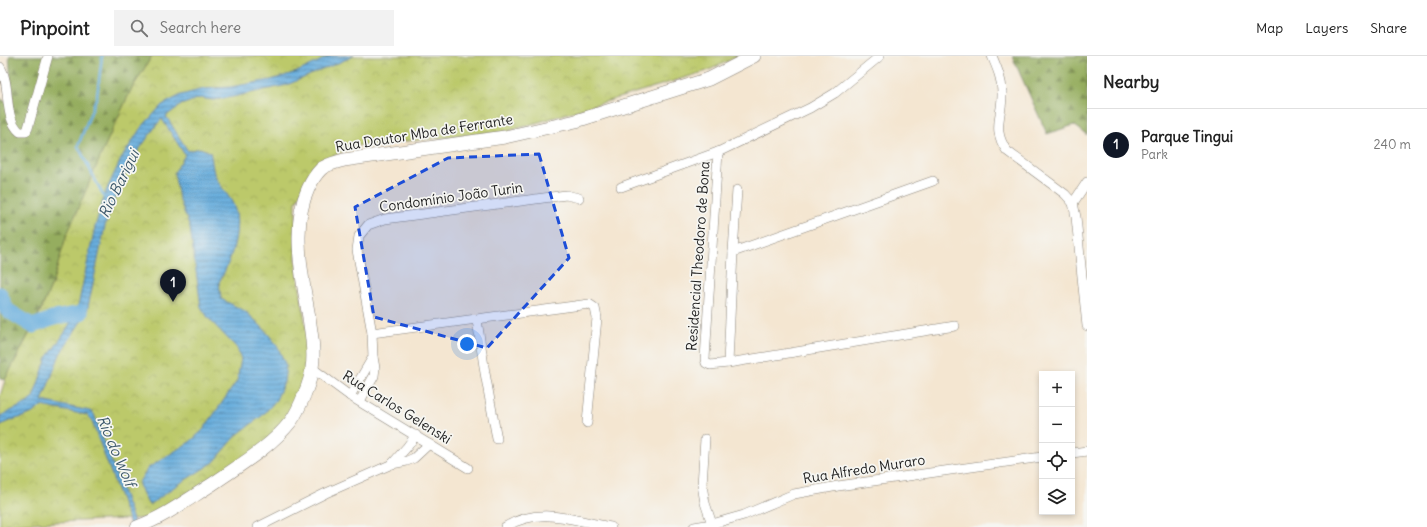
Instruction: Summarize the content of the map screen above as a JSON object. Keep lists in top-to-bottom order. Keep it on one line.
{"streets":{"street":["Rua Doutor Mba de Ferrante","Condomínio João Turin","Residencial Theodoro de Bona","Rua Carlos Gelenski","Rua Alfredo Muraro"]},"crossings":[["Rua Doutor Mba de Ferrante","Rua Carlos Gelenski"]],"water":["Rio Barigui","Rio do Wolf"],"page":{"header":"Pinpoint","search":"Search here","nav":["Map","Layers","Share"],"heading":"Nearby","list":[{"mark":"1","name":"Parque Tingui","note":"Park","value":"240 m"}],"pins":"1","map_buttons":["+","−"]}}
